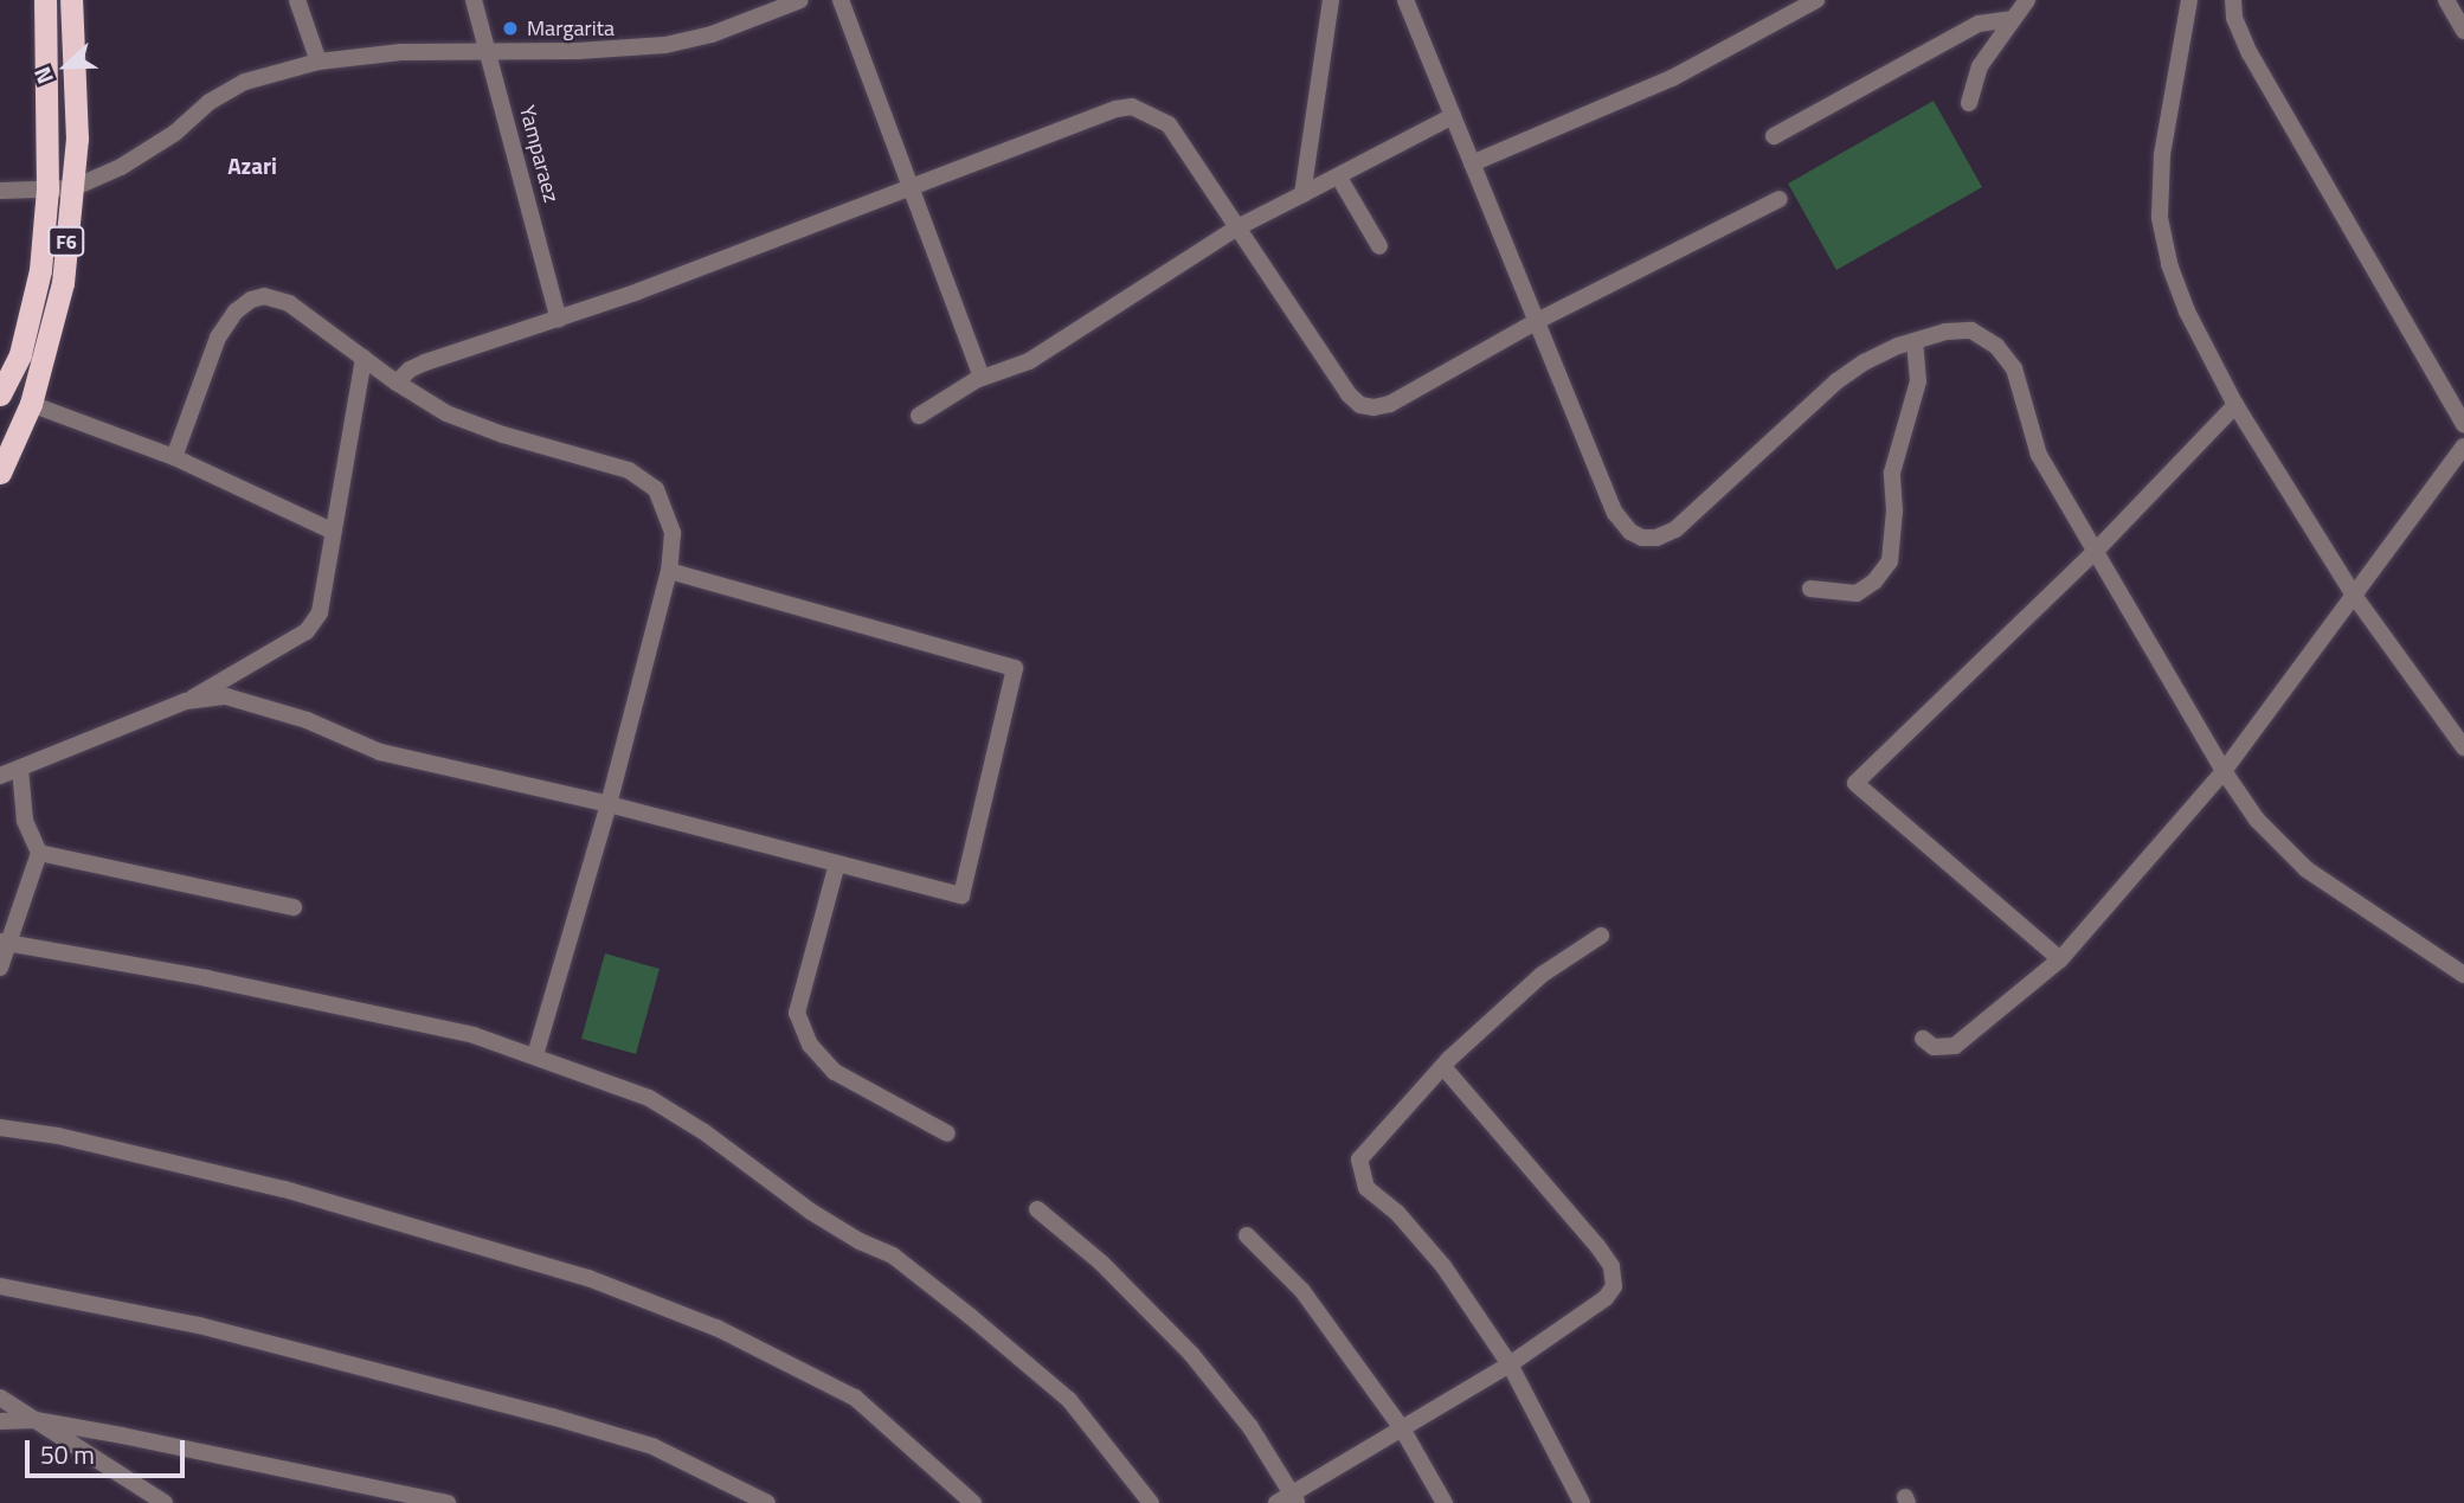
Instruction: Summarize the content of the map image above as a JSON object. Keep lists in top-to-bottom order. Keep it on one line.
{"streets":{"highway":["F6"],"street":["Yamparaez"]},"districts":["Azari"],"places":["Margarita"],"scale_bar":"50 m","north":"left"}
